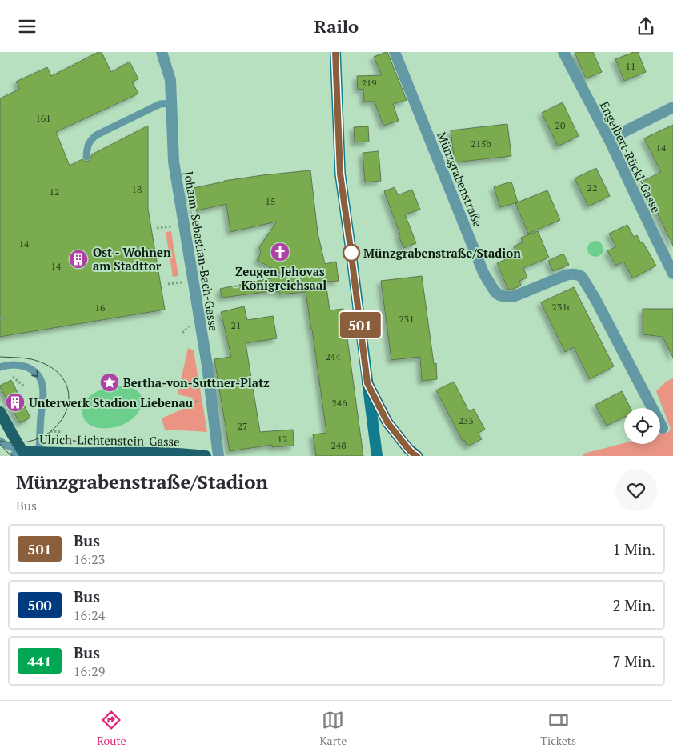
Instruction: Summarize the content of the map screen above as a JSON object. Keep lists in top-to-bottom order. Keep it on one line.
{"streets":{"main road":["Ulrich-Lichtenstein-Gasse"],"street":["Engelbert-Rückl-Gasse","Münzgrabenstraße","Johann-Sebastian-Bach-Gasse"]},"places":{"church":["Zeugen Jehovas - Königreichsaal"],"other":["Münzgrabenstraße/Stadion"],"building":["Ost - Wohnen am Stadttor","Unterwerk Stadion Liebenau"],"place":["Bertha-von-Suttner-Platz"]},"lines":["bus line 501"],"house_numbers":["11","219","161","20","215b","14","22","18","12","15","14","14","231c","16","231","21","244","246","233","27","12","248"],"page":{"header":"Railo","on_map":"501","heading":["Münzgrabenstraße/Stadion","Bus"],"list":[{"mark":"501","name":"Bus","note":"16:23","value":"1 Min."},{"mark":"500","name":"Bus","note":"16:24","value":"2 Min."},{"mark":"441","name":"Bus","note":"16:29","value":"7 Min."}],"tabs":["Route","Karte","Tickets"]}}
